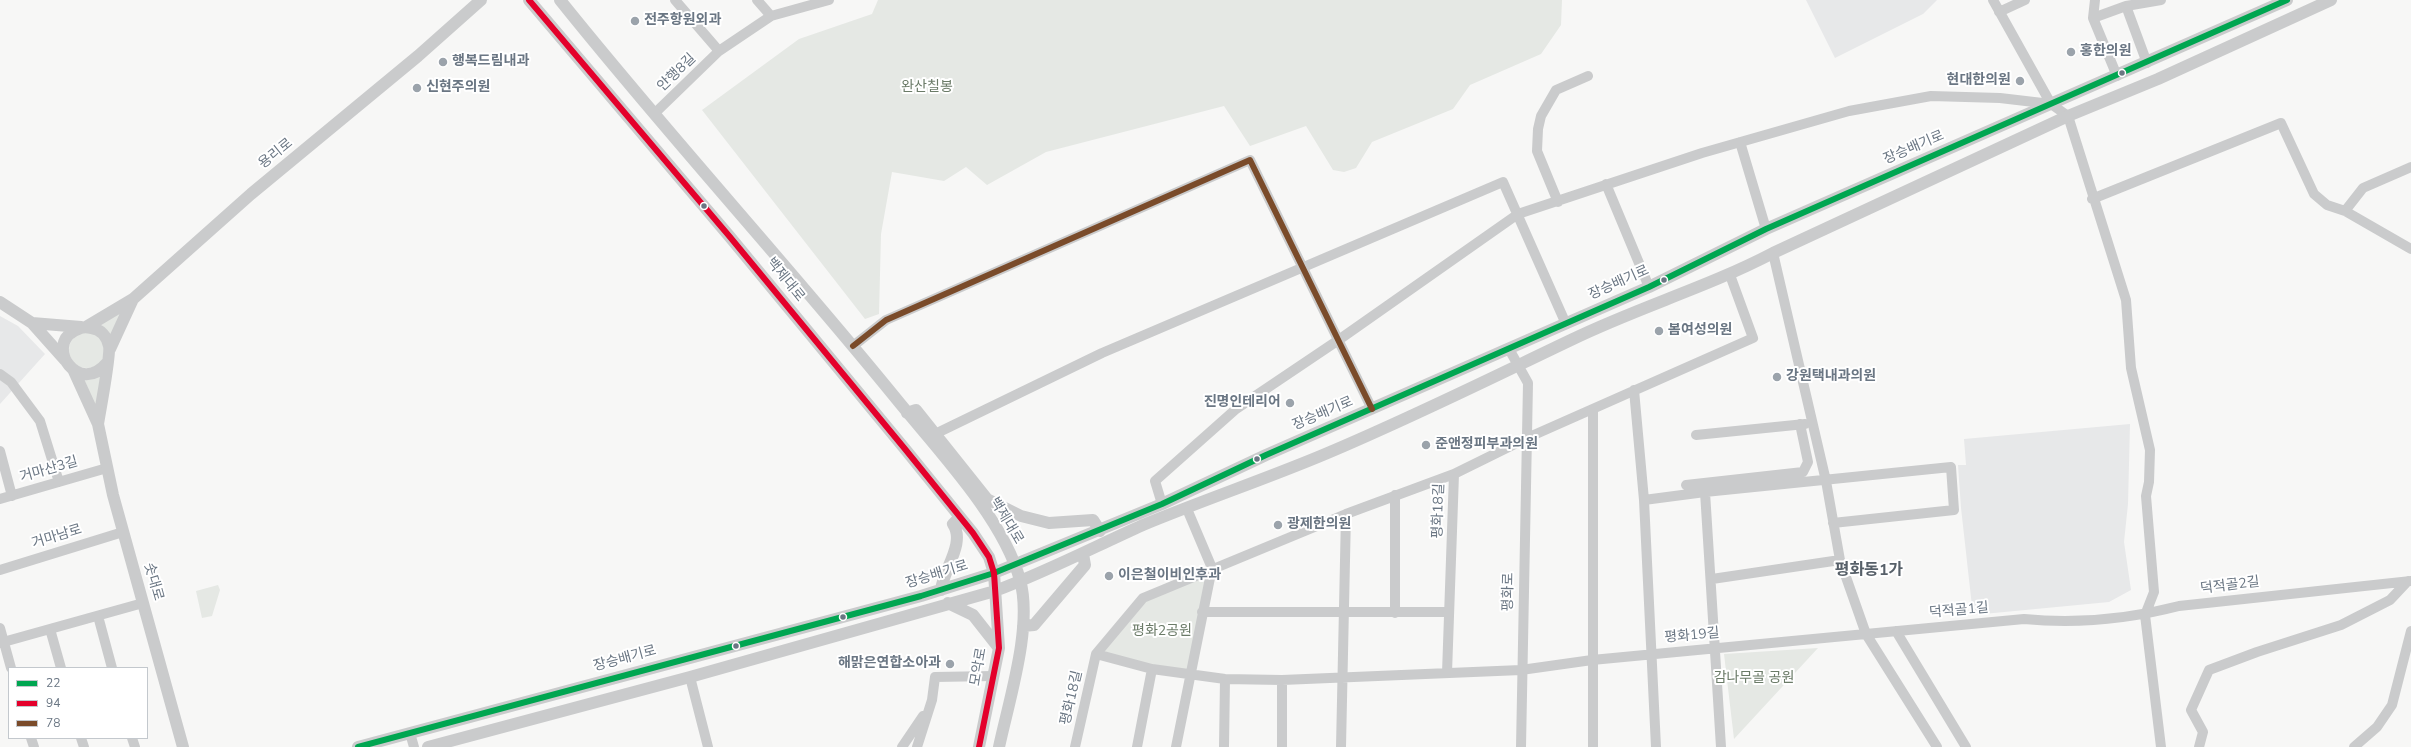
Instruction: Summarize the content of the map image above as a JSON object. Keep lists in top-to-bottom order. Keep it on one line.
{"streets":{"street":["안행8길","장승배기로","용리로","백제대로","거마산3길","평화18길","거마남로","솟대로","덕적골2길","평화로","덕적골1길","평화19길","모악로"]},"crossings":[["안행8길","백제대로"],["장승배기로","백제대로"],["장승배기로","평화로"],["백제대로","모악로"],["거마산3길","솟대로"],["평화18길","평화로"],["평화18길","평화19길"],["거마남로","솟대로"],["덕적골2길","덕적골1길"],["평화로","평화19길"],["덕적골1길","평화19길"]],"districts":["평화동1가"],"parks":["완산칠봉","평화2공원","감나무골 공원"],"places":["전주항원외과","홍한의원","행복드림내과","현대한의원","신현주의원","봄여성의원","강원택내과의원","진명인테리어","준앤정피부과의원","광제한의원","이은철이비인후과","해맑은연합소아과"],"lines":["transit line 22","transit line 94","transit line 78"],"legend":["22","94","78"]}
